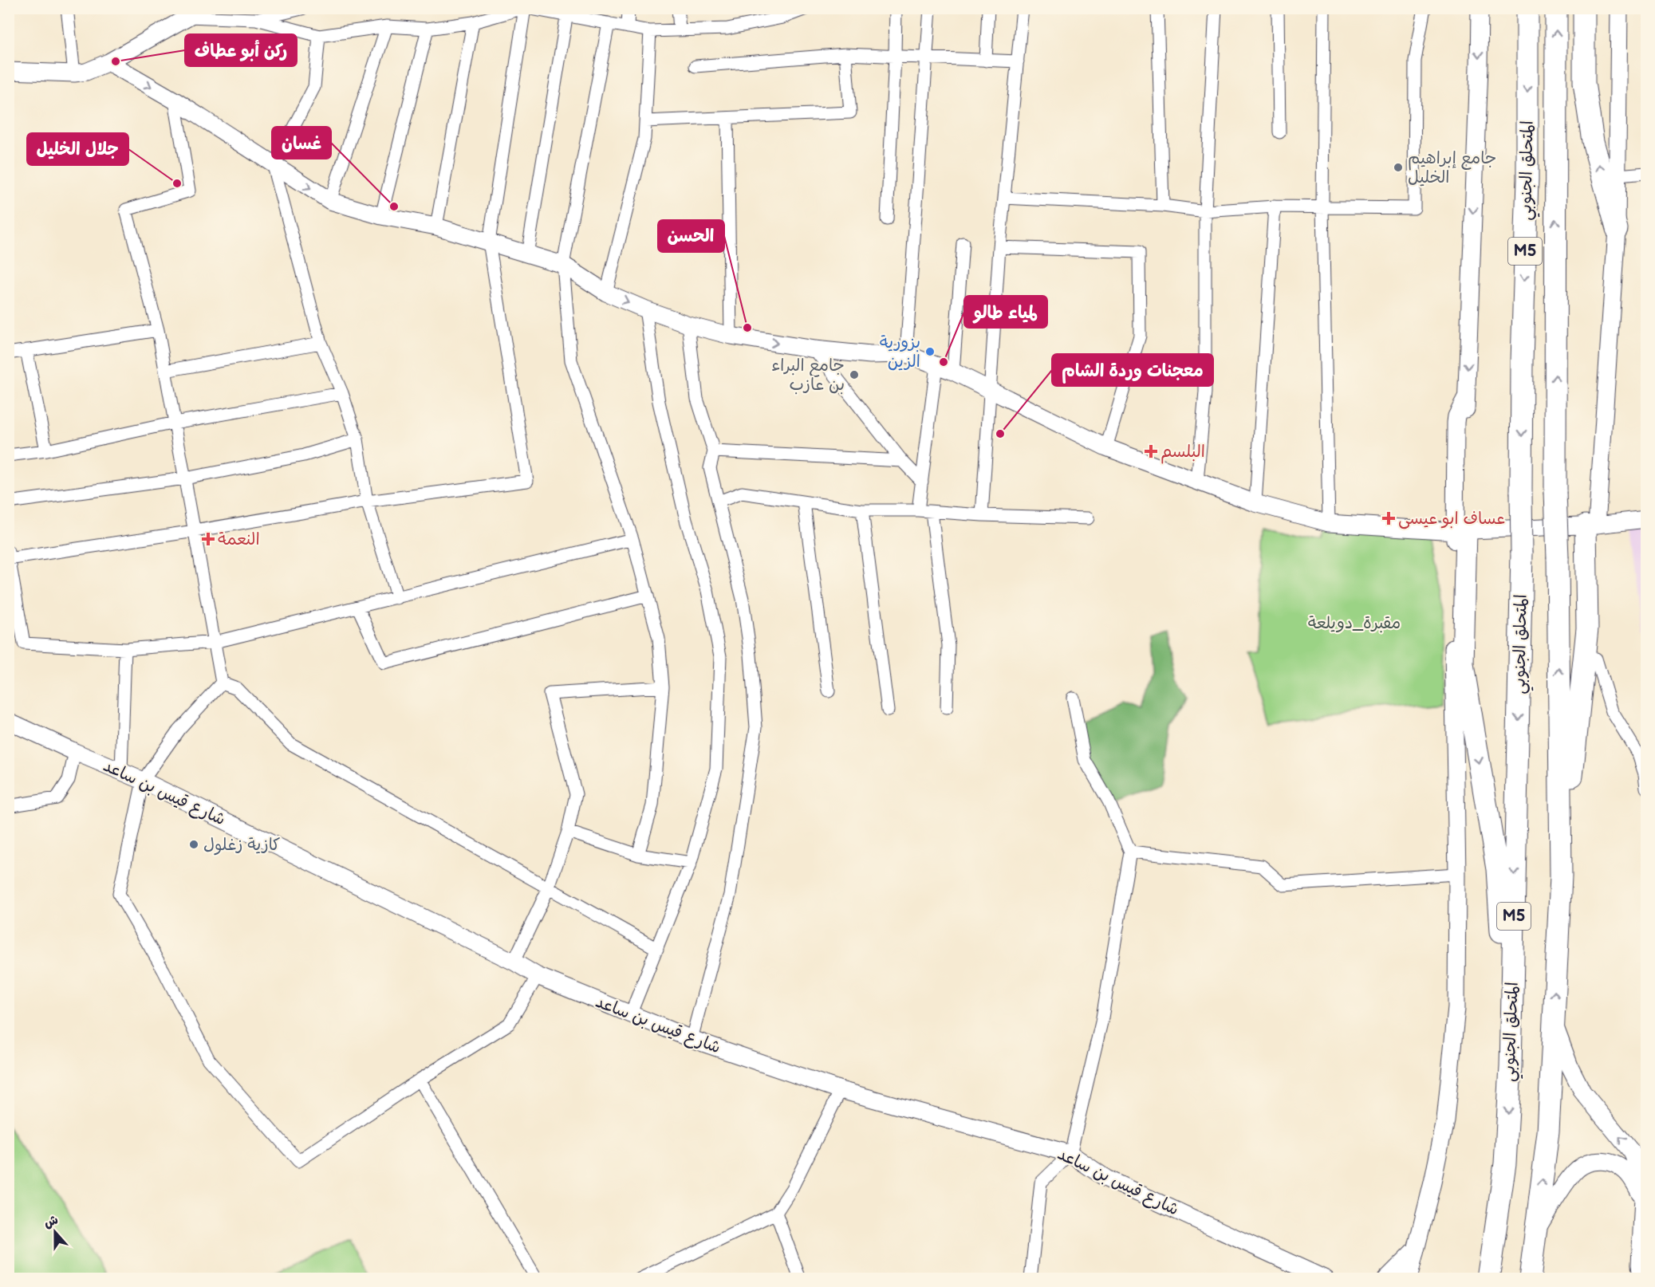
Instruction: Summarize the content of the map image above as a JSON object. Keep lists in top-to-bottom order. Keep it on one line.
{"streets":{"highway":["المتحلق الجنوبي","M5"],"main road":["شارع قيس بن ساعد"]},"parks":["مقبرة_دويلعة"],"places":{"other":["ركن أبو عطاف","جامع إبراهيم الخليل","جلال الخليل","غسان","الحسن","بزورية الزين","لمياء طالو","جامع البراء بن عازب","معجنات وردة الشام","كازية زغلول"],"health":["البلسم","عساف ابو عيسى","النعمة"]},"north":"top"}
